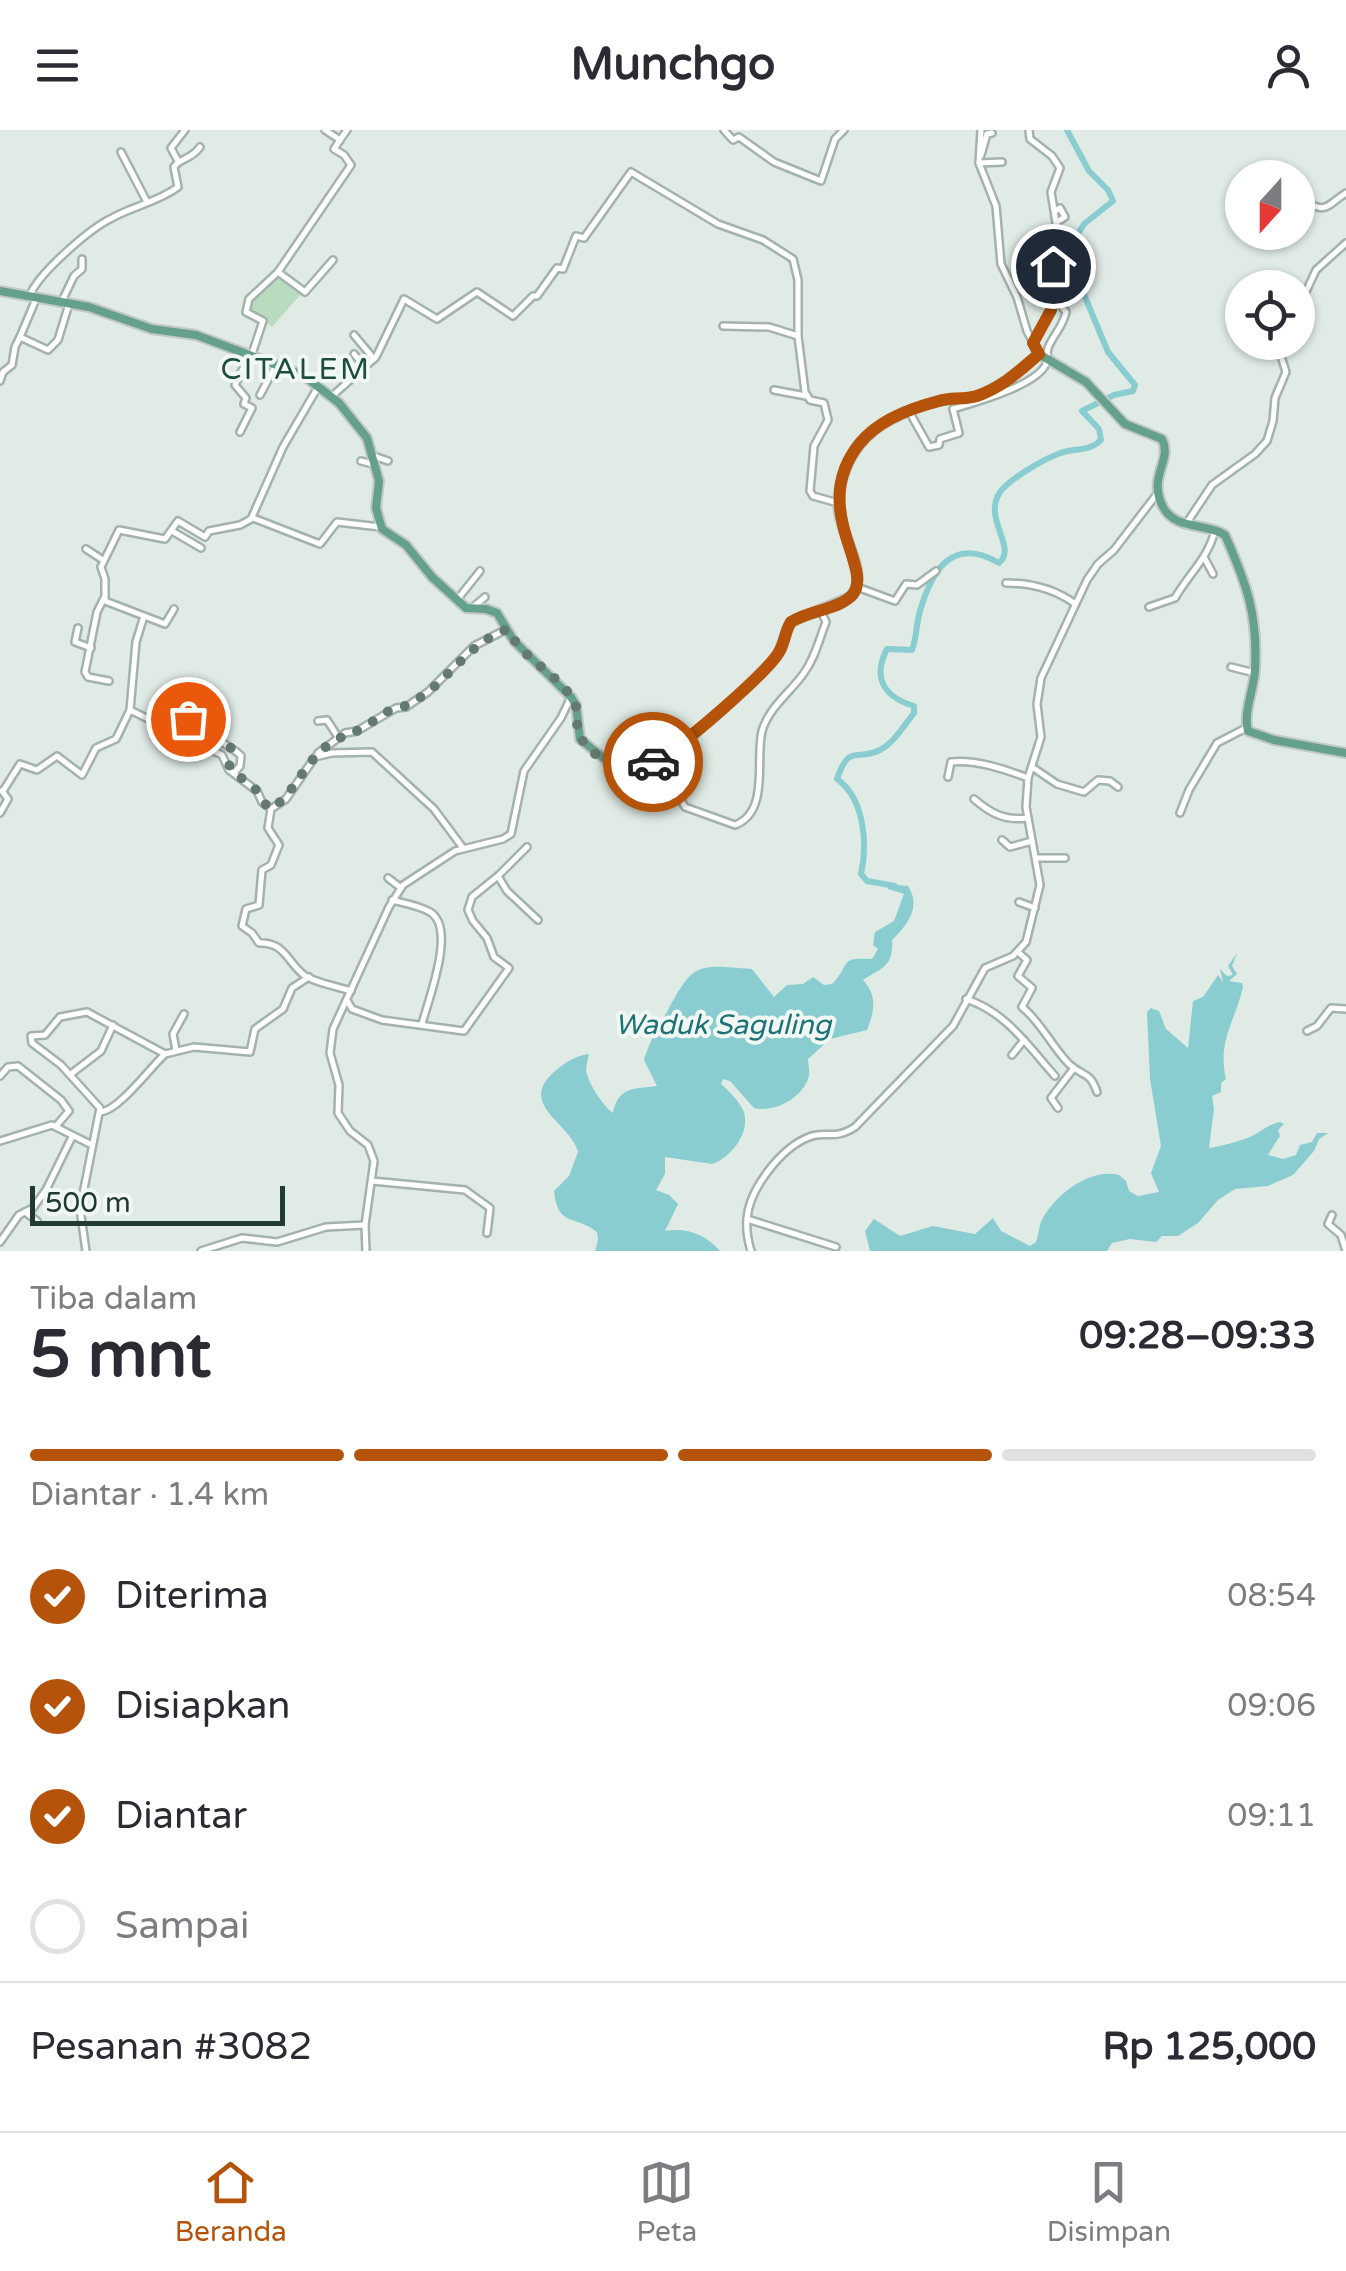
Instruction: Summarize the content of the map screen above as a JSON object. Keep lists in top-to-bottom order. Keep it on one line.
{"districts":["CITALEM"],"water":["Waduk Saguling"],"scale_bar":"500 m","north":"bottom","page":{"header":"Munchgo","scale":"500 m","heading":["5 mnt","Tiba dalam","09:28–09:33"],"panel":["Pesanan #3082","Rp 125,000"],"bar":"Diantar · 1.4 km","list":[["Diterima","08:54"],["Disiapkan","09:06"],["Diantar","09:11"],"Sampai"],"tabs":["Beranda","Peta","Disimpan"]}}
